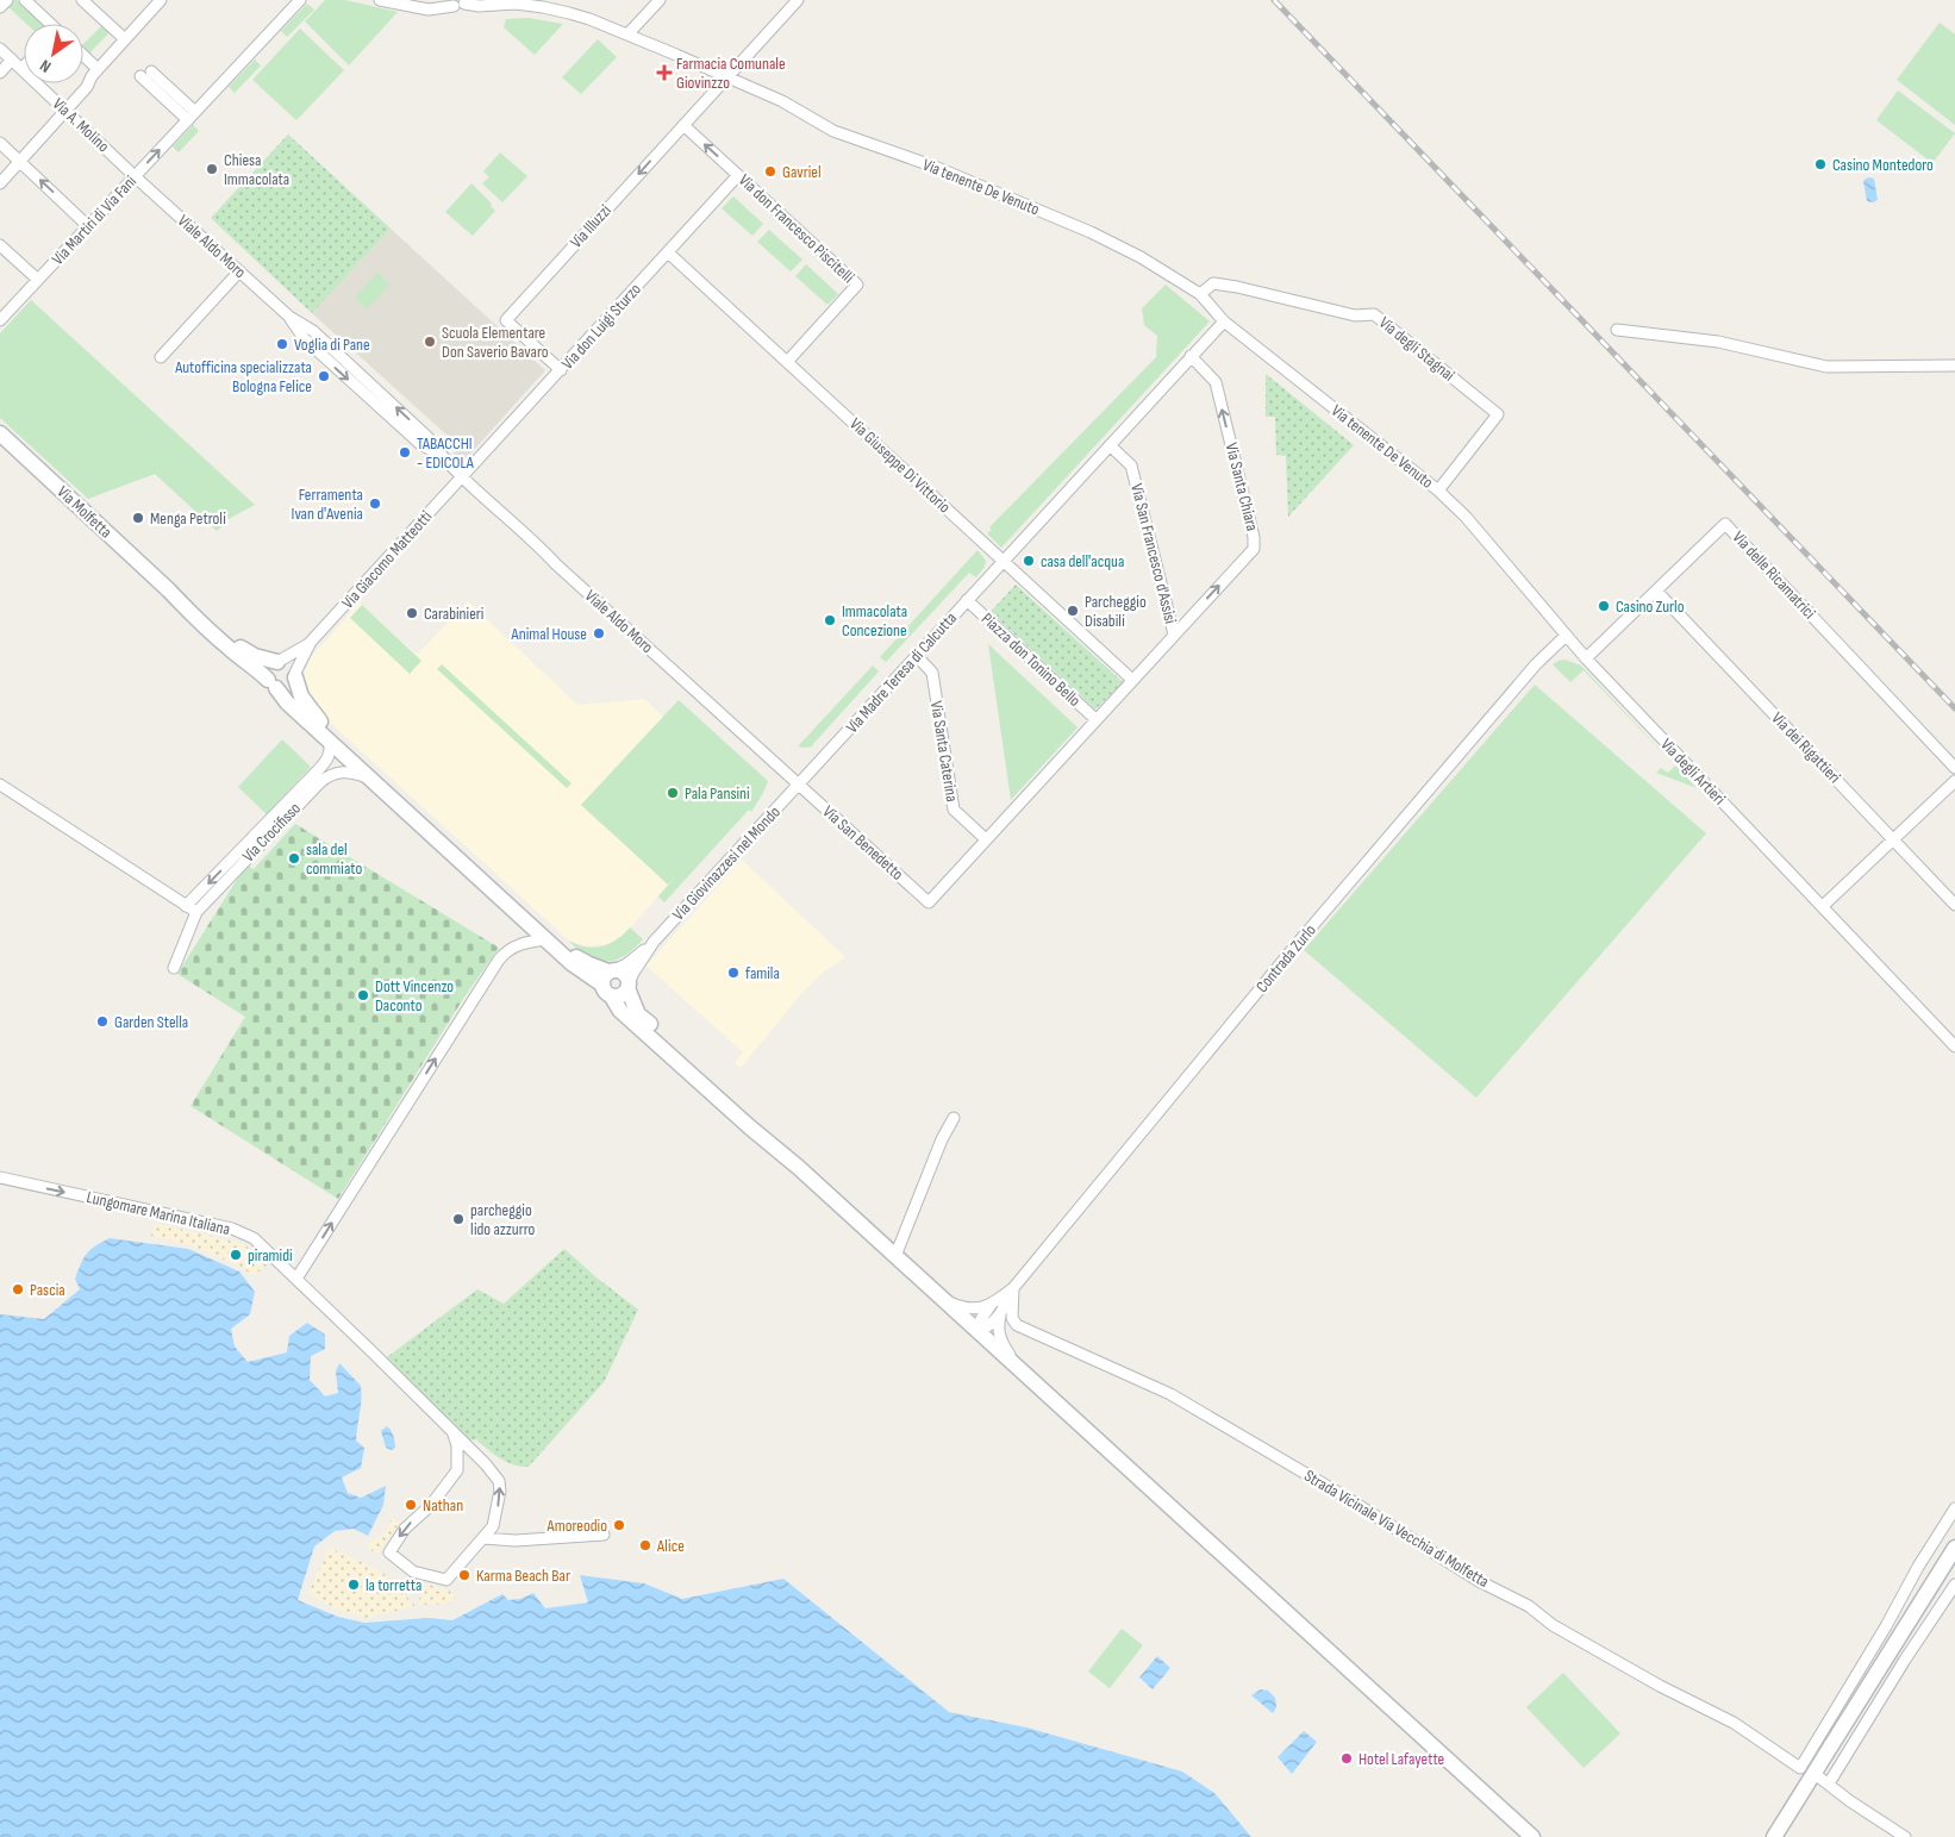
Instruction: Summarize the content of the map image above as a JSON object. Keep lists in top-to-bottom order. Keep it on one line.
{"streets":{"main road":["Via Molfetta"],"street":["Via A. Molino","Via tenente De Venuto","Via Martiri di Via Fani","Via Illuzzi","Via don Francesco Piscitelli","Viale Aldo Moro","Via don Luigi Sturzo","Via degli Stagnai","Via Giuseppe Di Vittorio","Via Santa Chiara","Via San Francesco d'Assisi","Via Giacomo Matteotti","Via delle Ricamatrici","Piazza don Tonino Bello","Via Madre Teresa di Calcutta","Via dei Rigattieri","Via Santa Caterina","Via degli Artieri","Via Crocifisso","Via San Benedetto","Via Giovinazzesi nel Mondo","Contrada Zurlo","Lungomare Marina Italiana","Strada Vicinale Via Vecchia di Molfetta"]},"crossings":[["Via A. Molino","Via Martiri di Via Fani"],["Via A. Molino","Viale Aldo Moro"],["Via tenente De Venuto","Via Illuzzi"],["Via tenente De Venuto","Via degli Stagnai"],["Via tenente De Venuto","Via Madre Teresa di Calcutta"],["Via tenente De Venuto","Via degli Artieri"],["Via Martiri di Via Fani","Viale Aldo Moro"],["Via Illuzzi","Via don Francesco Piscitelli"],["Via Illuzzi","Via don Luigi Sturzo"],["Via don Francesco Piscitelli","Via don Luigi Sturzo"],["Via don Francesco Piscitelli","Via Giuseppe Di Vittorio"],["Viale Aldo Moro","Via don Luigi Sturzo"],["Viale Aldo Moro","Via Giacomo Matteotti"],["Viale Aldo Moro","Via Madre Teresa di Calcutta"],["Viale Aldo Moro","Via San Benedetto"],["Viale Aldo Moro","Via Giovinazzesi nel Mondo"],["Via don Luigi Sturzo","Via Giuseppe Di Vittorio"],["Via don Luigi Sturzo","Via Giacomo Matteotti"],["Via degli Stagnai","Via degli Artieri"],["Via Giuseppe Di Vittorio","Via Madre Teresa di Calcutta"],["Via Santa Chiara","Via San Francesco d'Assisi"],["Via Santa Chiara","Via Madre Teresa di Calcutta"],["Via San Francesco d'Assisi","Via Madre Teresa di Calcutta"],["Via delle Ricamatrici","Via dei Rigattieri"],["Via delle Ricamatrici","Via degli Artieri"],["Piazza don Tonino Bello","Via Madre Teresa di Calcutta"],["Via Madre Teresa di Calcutta","Via Santa Caterina"],["Via Madre Teresa di Calcutta","Via San Benedetto"],["Via Madre Teresa di Calcutta","Via Giovinazzesi nel Mondo"],["Via Santa Caterina","Via San Benedetto"],["Via degli Artieri","Contrada Zurlo"],["Via San Benedetto","Via Giovinazzesi nel Mondo"],["Contrada Zurlo","Strada Vicinale Via Vecchia di Molfetta"]],"one_way":["Via Illuzzi","Via Santa Chiara"],"places":{"health":["Farmacia Comunale Giovinzzo"],"other":["Casino Montedoro","Chiesa Immacolata","Gavriel","Scuola Elementare Don Saverio Bavaro","Voglia di Pane","Autofficina specializzata Bologna Felice","TABACCHI - EDICOLA","Ferramenta Ivan d'Avenia","Menga Petroli","casa dell'acqua","Casino Zurlo","Parcheggio Disabili","Carabinieri","Immacolata Concezione","Animal House","Pala Pansini","sala del commiato","famila","Dott Vincenzo Daconto","Garden Stella","parcheggio lido azzurro","piramidi","Pascia","Nathan","Amoreodio","Alice","Karma Beach Bar","la torretta","Hotel Lafayette"]},"north":"bottom left"}
